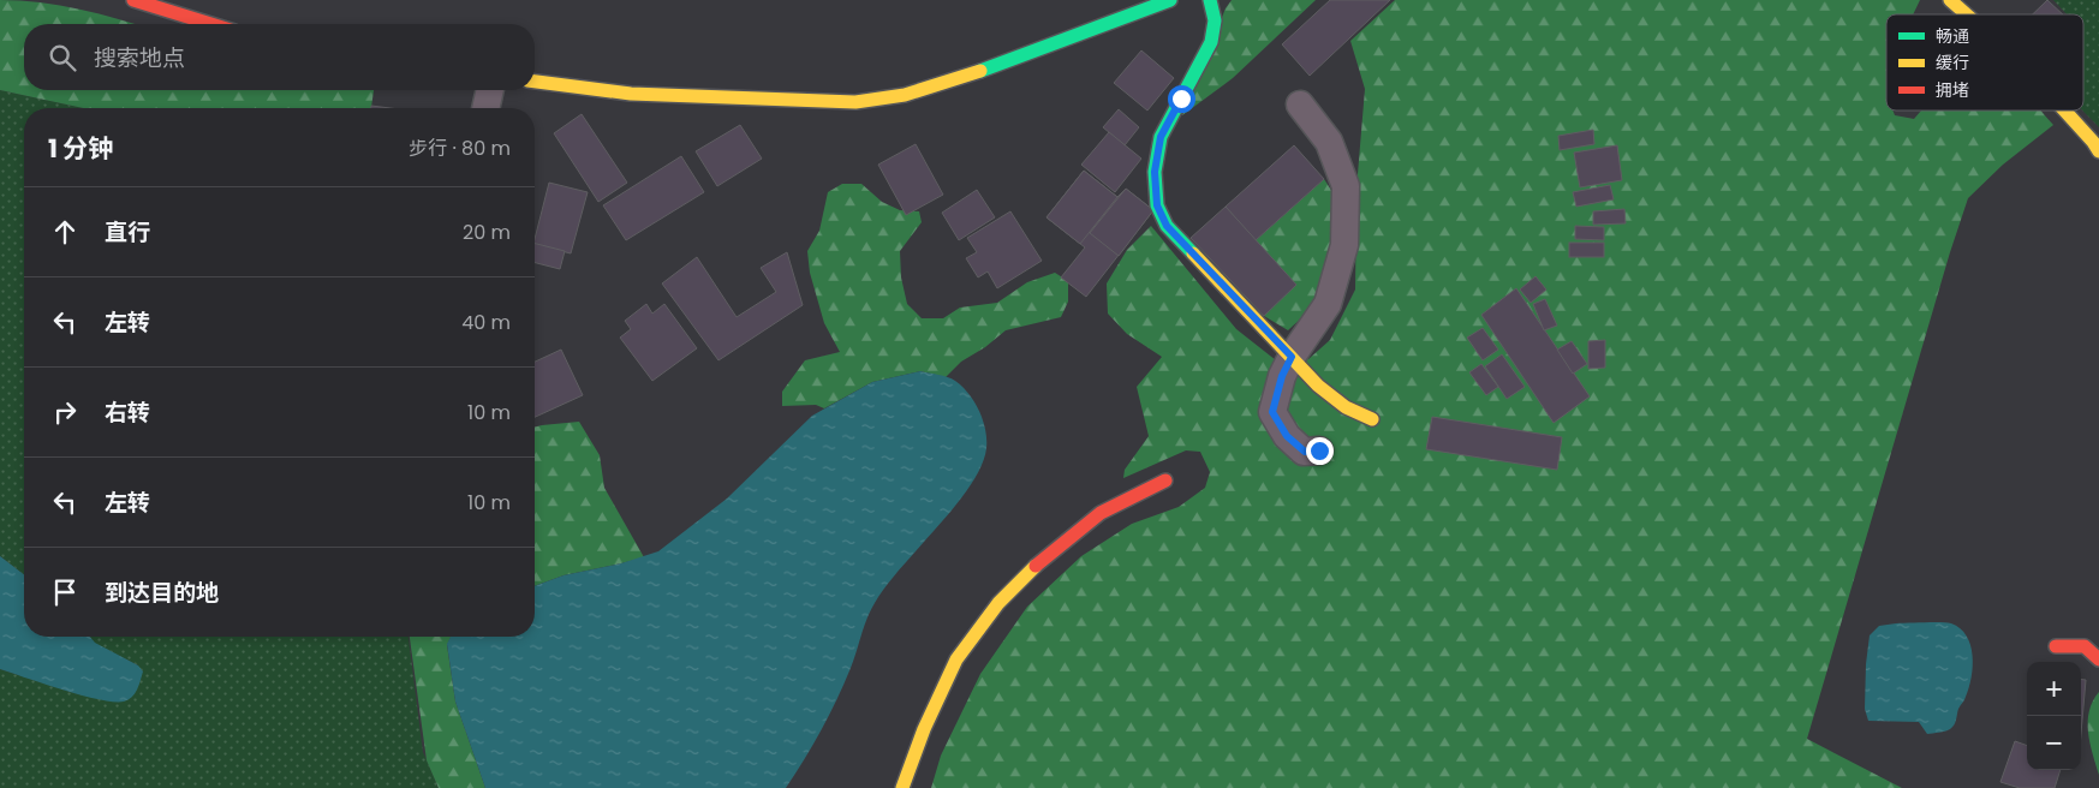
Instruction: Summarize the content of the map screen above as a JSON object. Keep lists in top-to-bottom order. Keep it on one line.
{"legend":["畅通","缓行","拥堵"],"page":{"search":"搜索地点","heading":["1 分钟","步行 · 80 m"],"list":[["直行","20 m"],["左转","40 m"],["右转","10 m"],["左转","10 m"],"到达目的地"],"map_buttons":["+","−"]}}
